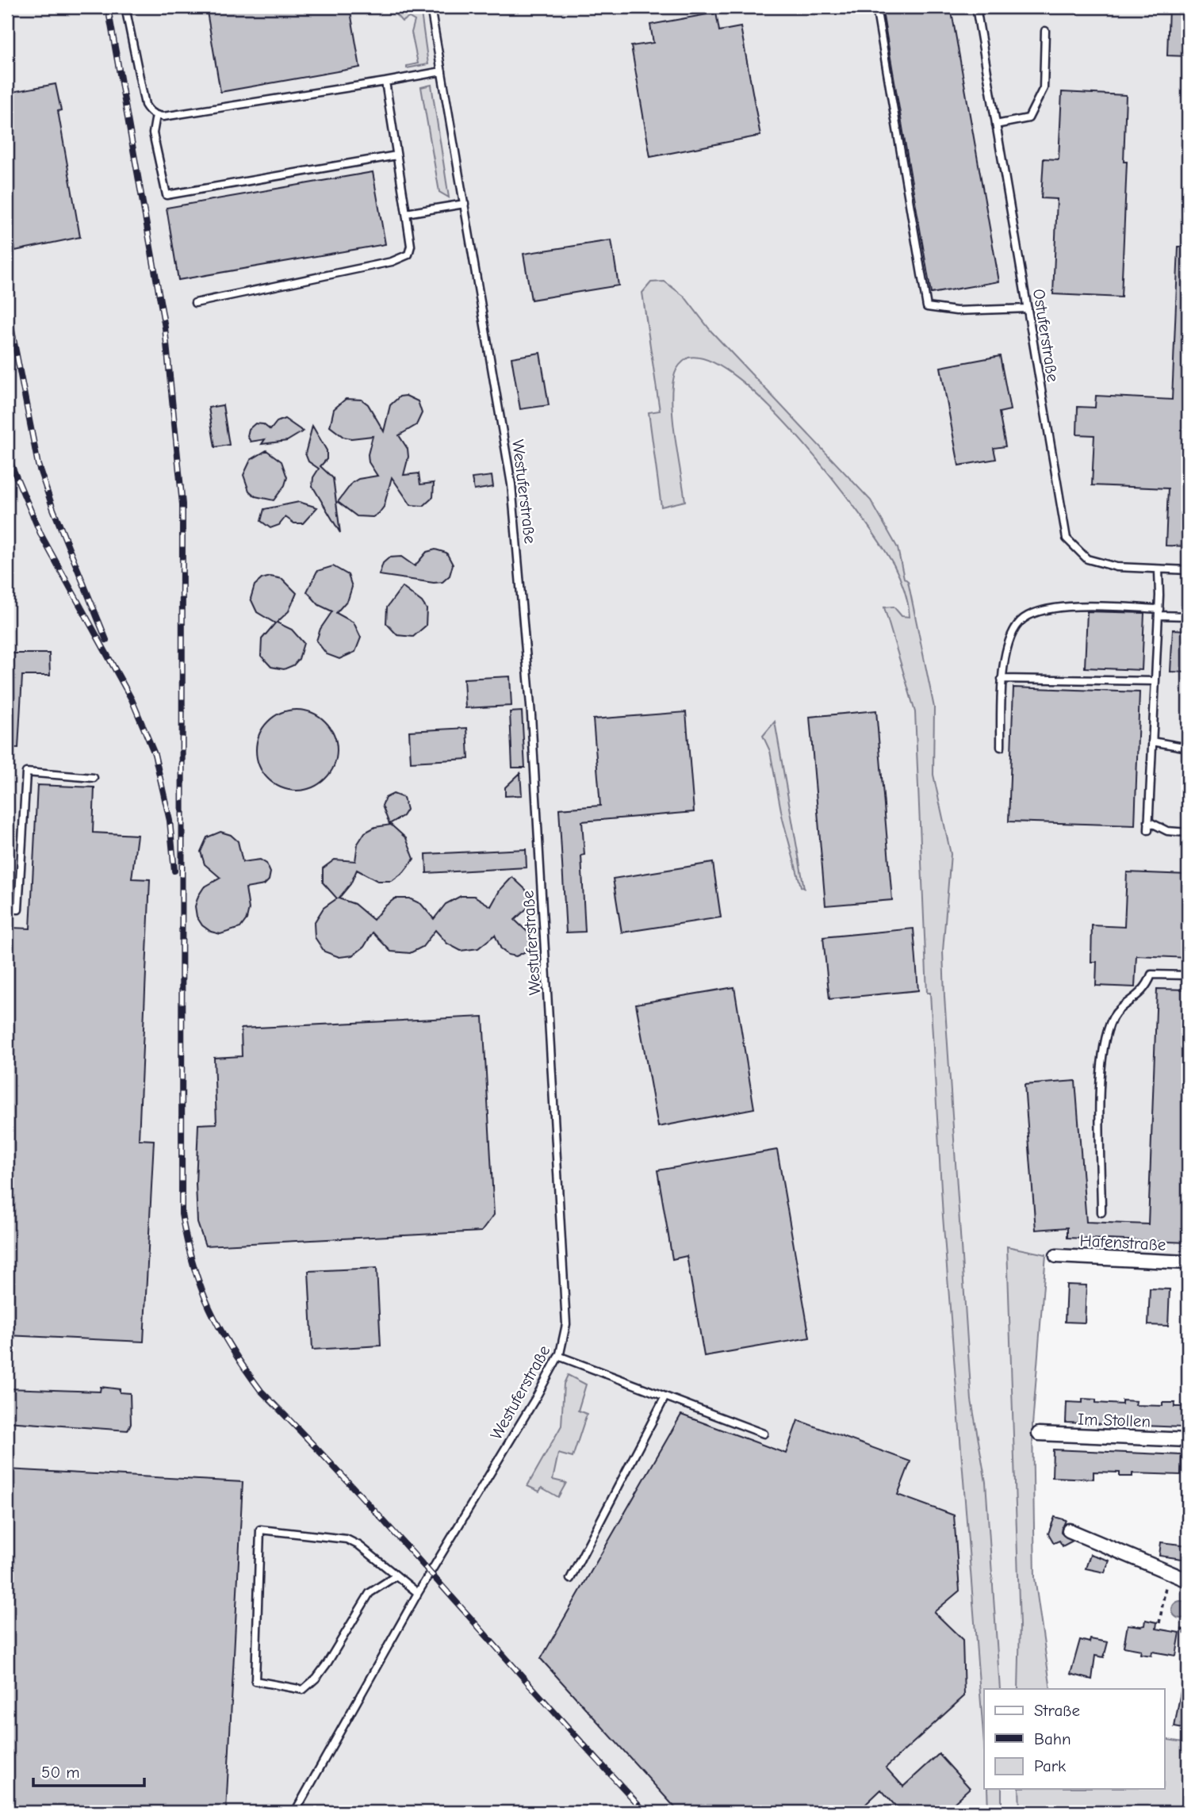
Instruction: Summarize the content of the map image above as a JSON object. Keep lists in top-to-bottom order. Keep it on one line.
{"streets":{"street":["Hafenstraße","Im Stollen"],"lane":["Ostuferstraße","Westuferstraße"]},"legend":["Straße","Bahn","Park"],"scale_bar":"50 m"}
